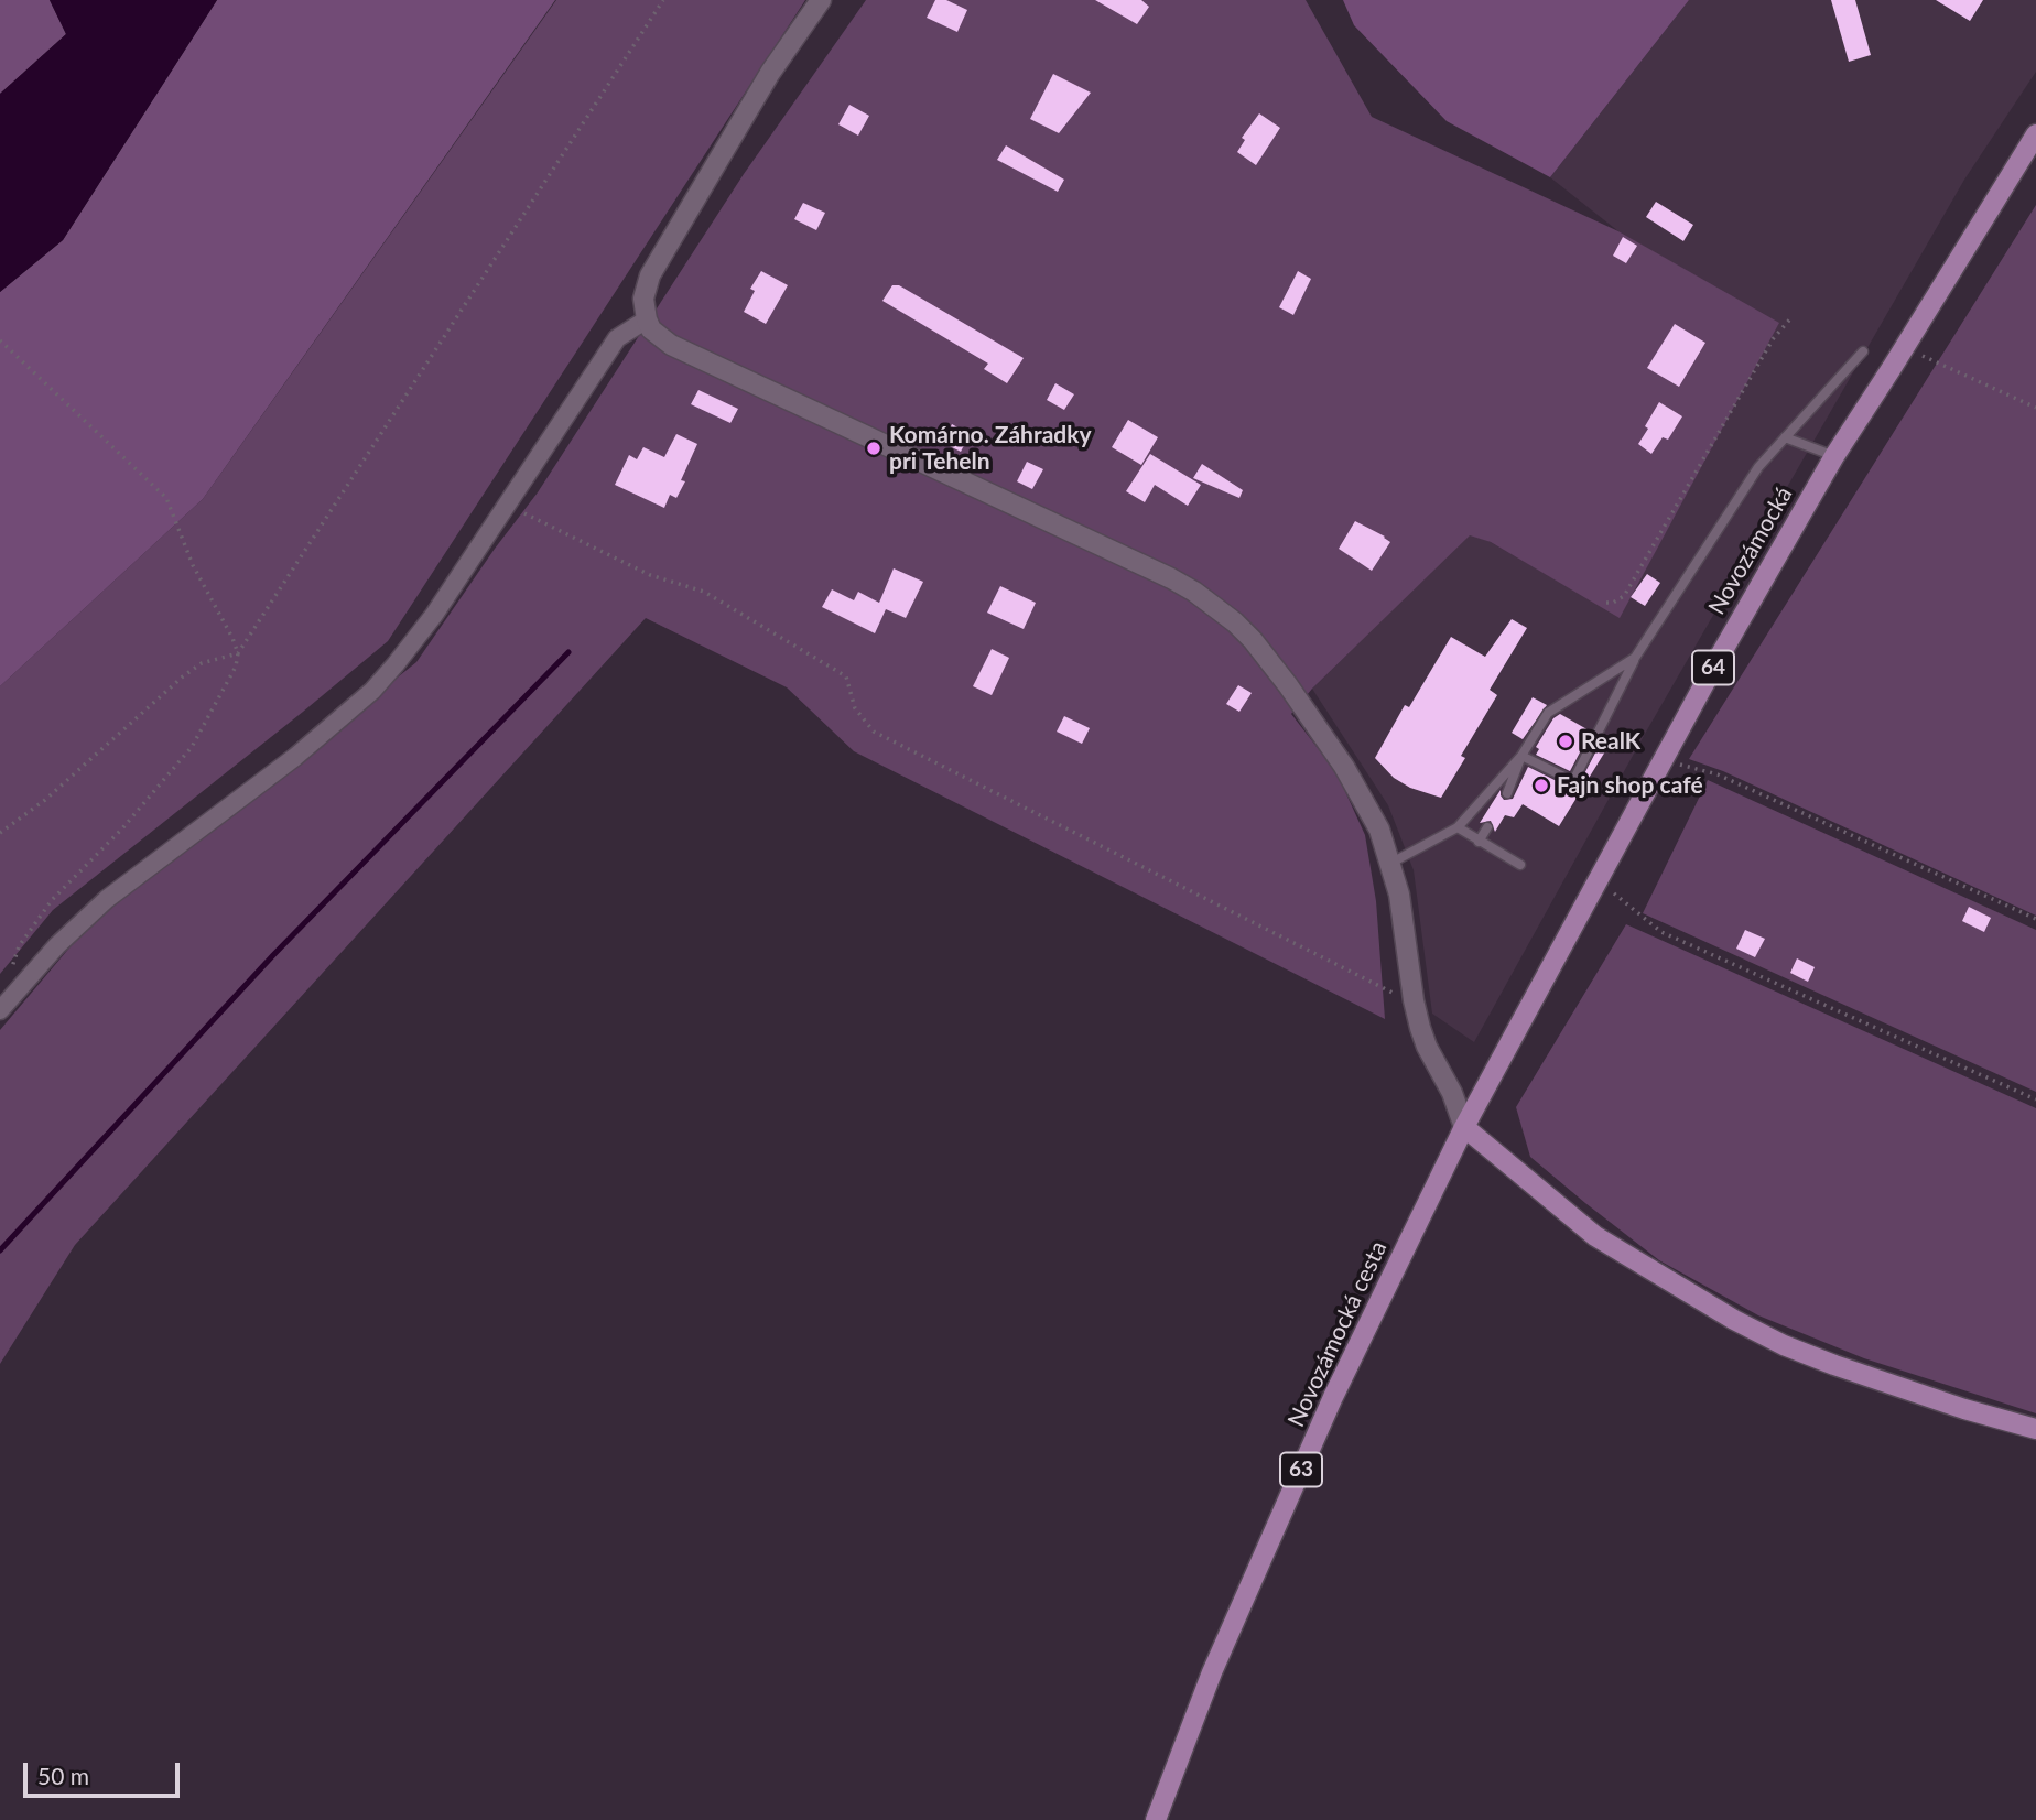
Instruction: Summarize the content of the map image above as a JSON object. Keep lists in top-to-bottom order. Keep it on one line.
{"streets":{"main road":["Novozámocká","64","Novozámocká cesta","63"]},"crossings":[["Novozámocká","Novozámocká cesta"]],"places":["Komárno. Záhradky pri Teheln","RealK","Fajn shop café"],"scale_bar":"50 m"}
